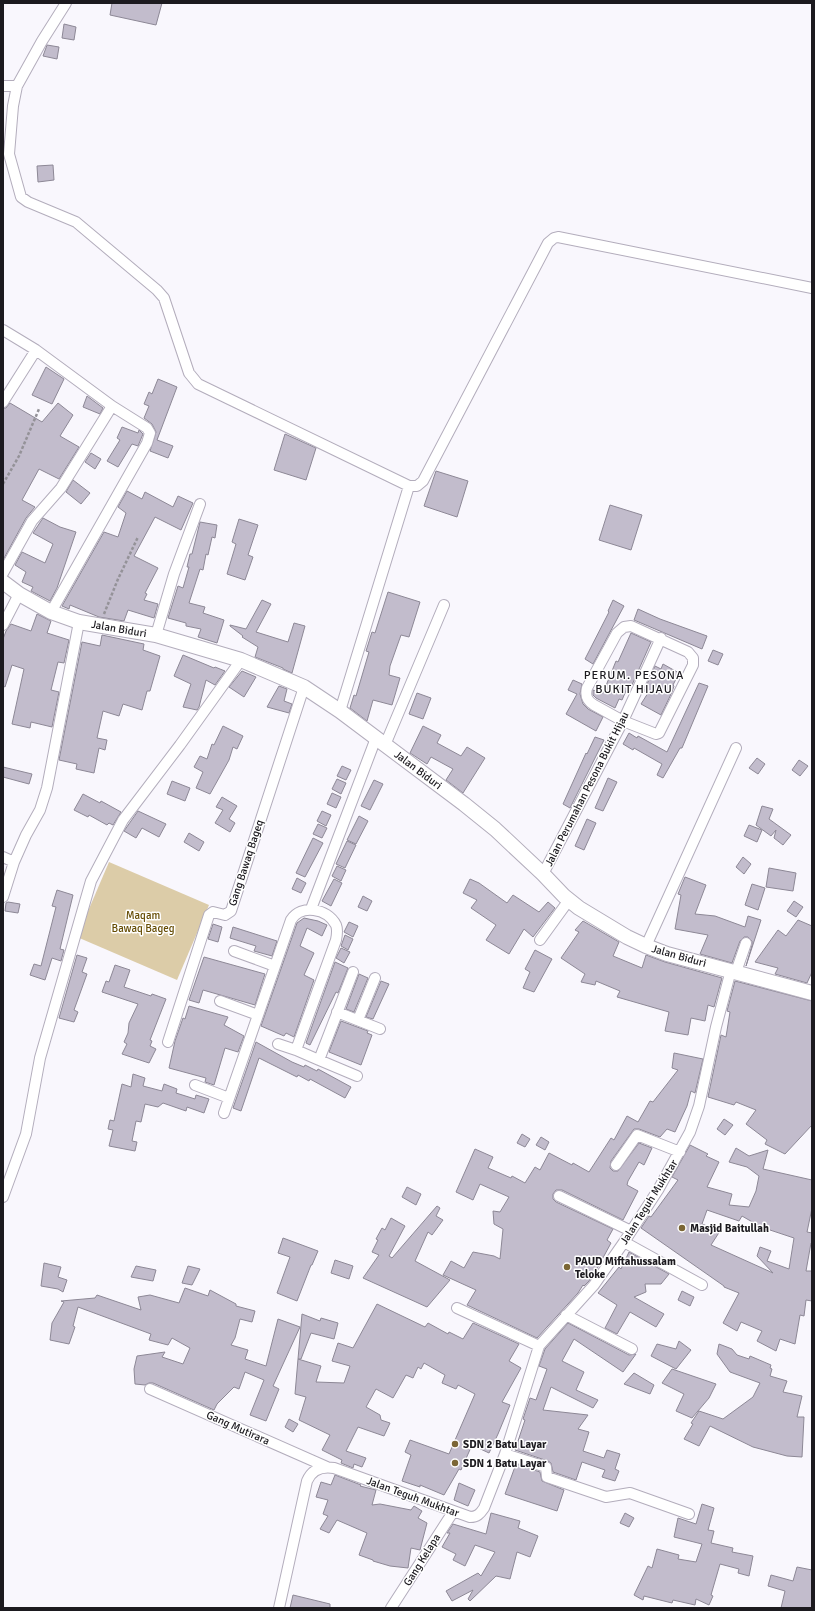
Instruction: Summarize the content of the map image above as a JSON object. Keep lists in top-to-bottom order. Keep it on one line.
{"streets":{"street":["Jalan Biduri","Jalan Perumahan Pesona Bukit Hijau","Gang Bawaq Bageq","Jalan Teguh Mukhtar","Gang Mutirara","Gang Kelapa"]},"crossings":[["Jalan Biduri","Jalan Perumahan Pesona Bukit Hijau"],["Jalan Biduri","Gang Bawaq Bageq"],["Jalan Biduri","Jalan Teguh Mukhtar"],["Jalan Teguh Mukhtar","Gang Mutirara"],["Jalan Teguh Mukhtar","Gang Kelapa"]],"districts":["PERUM. PESONA BUKIT HIJAU"],"parks":["Maqam Bawaq Bageg"],"places":["Masjid Baitullah","PAUD Miftahussalam Teloke","SDN 2 Batu Layar","SDN 1 Batu Layar"]}
